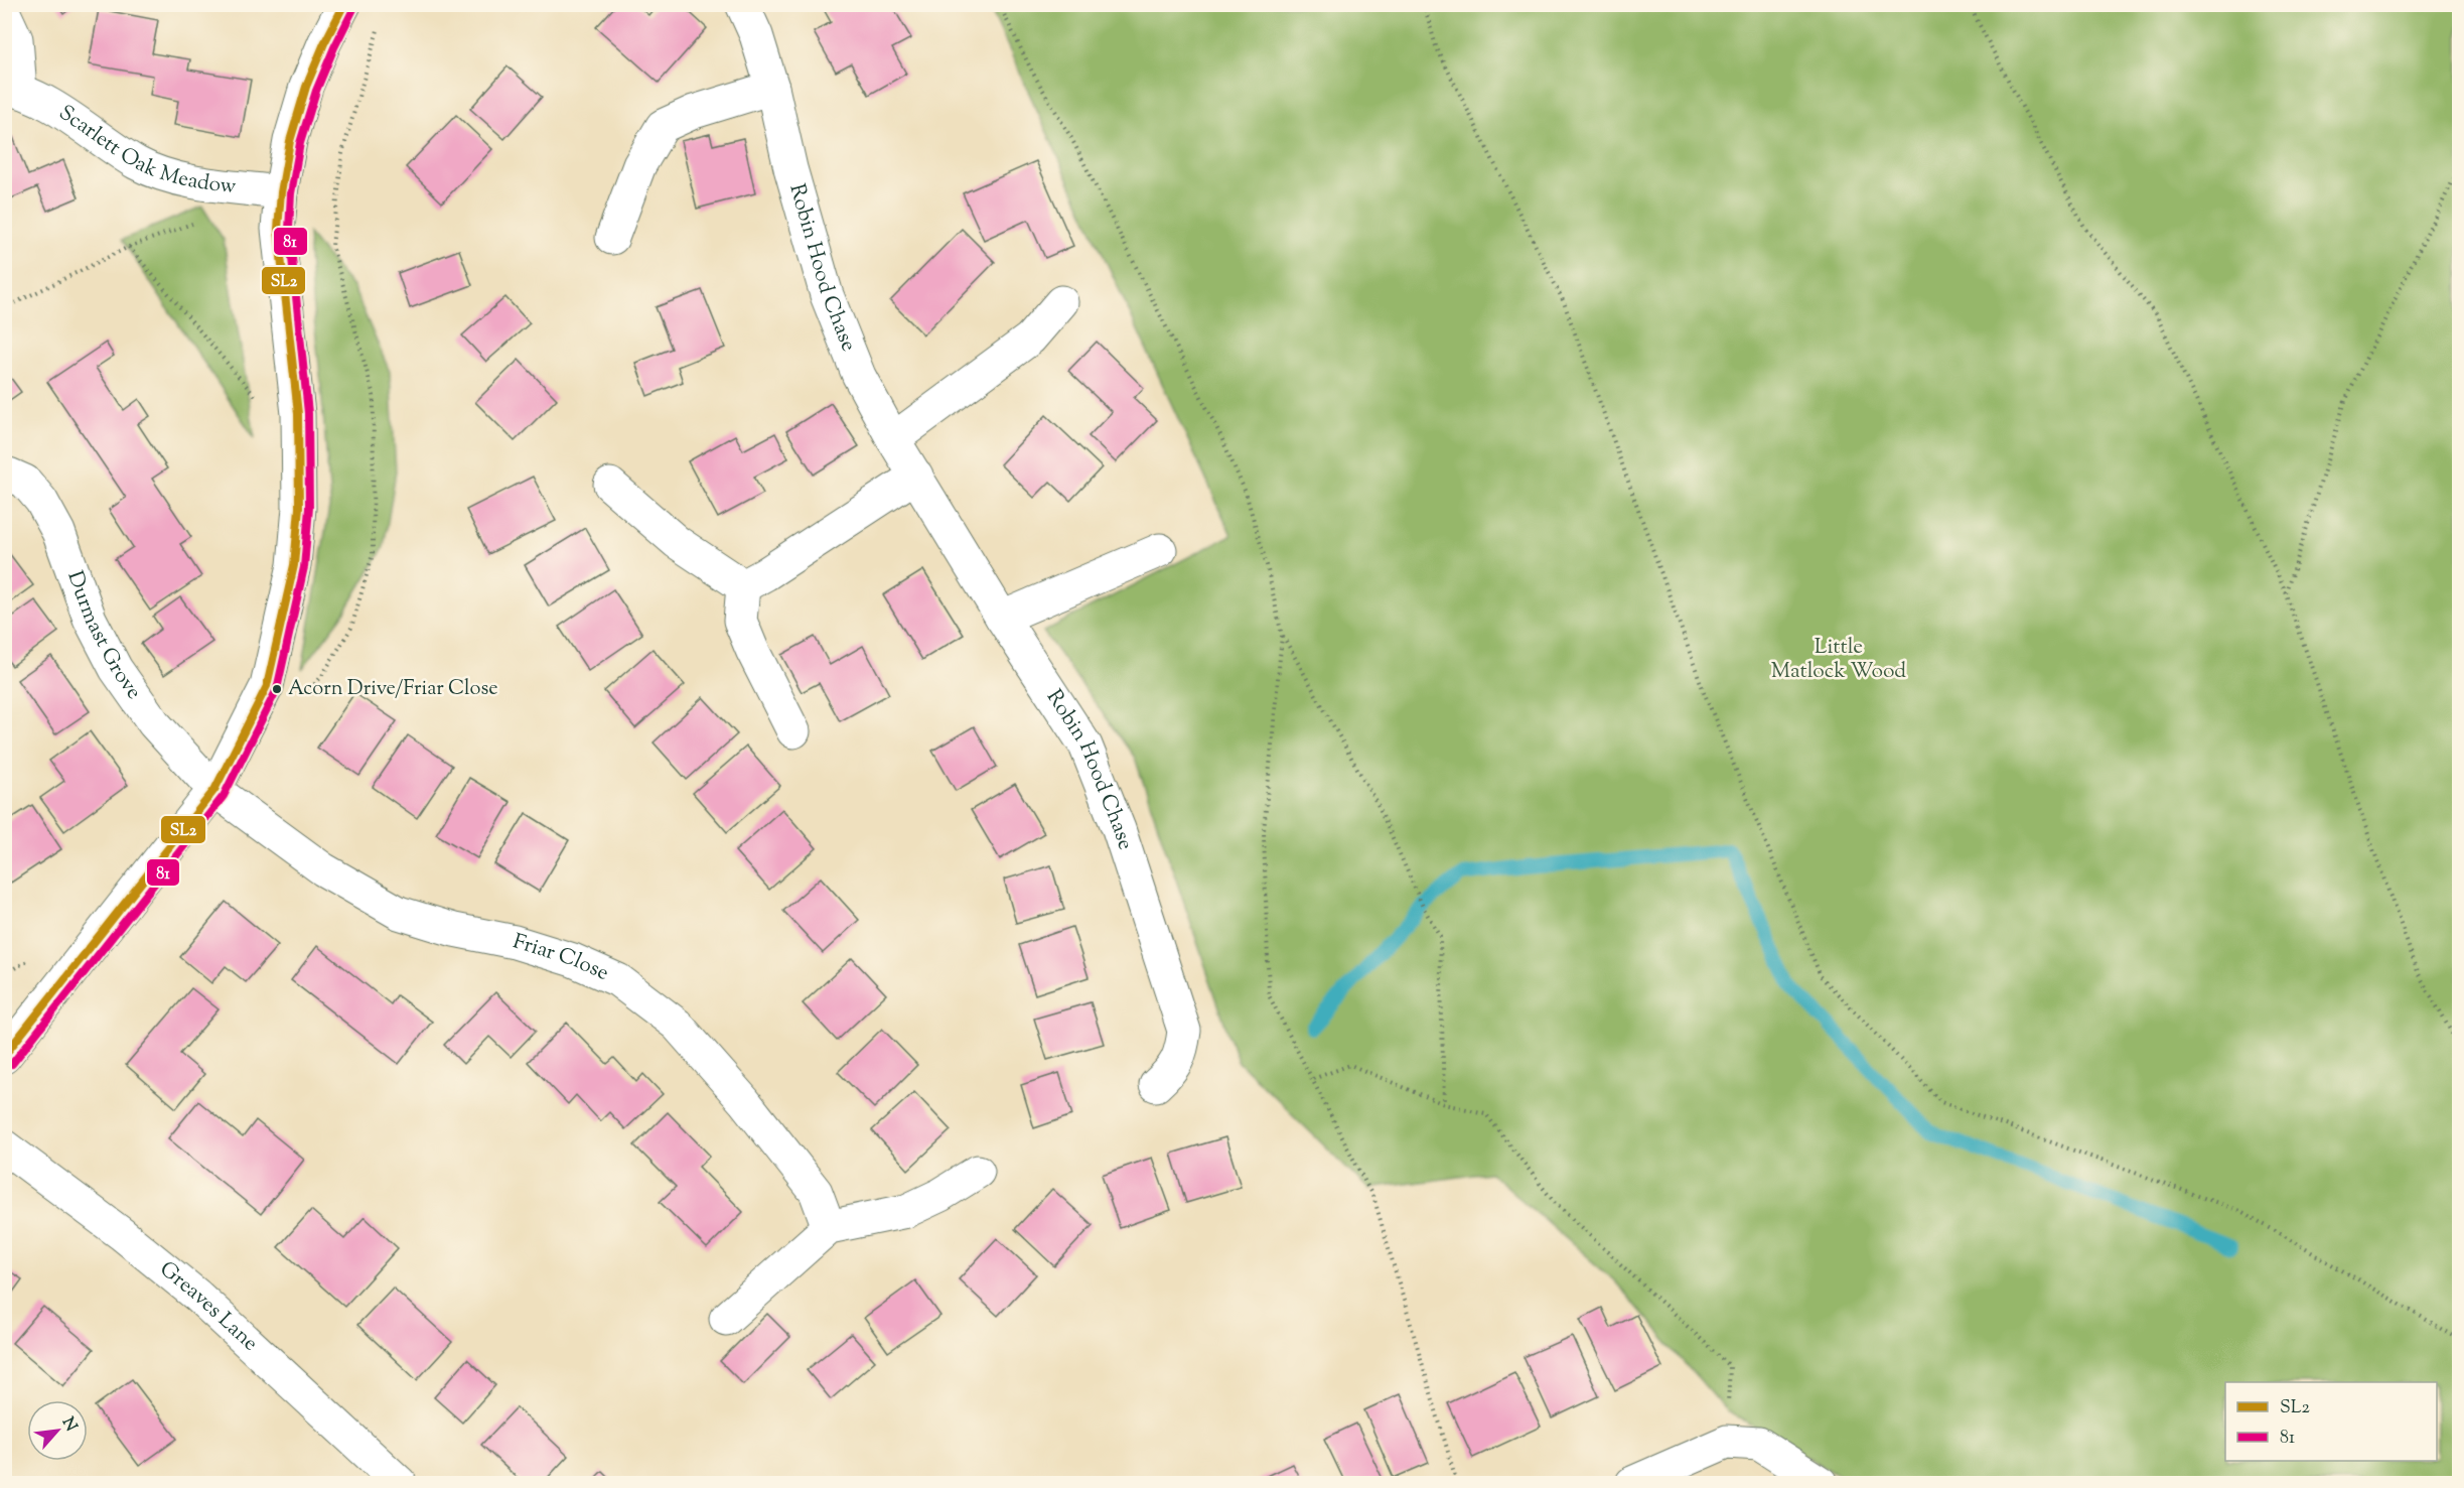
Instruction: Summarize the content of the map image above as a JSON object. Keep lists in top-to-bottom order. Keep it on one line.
{"streets":{"street":["Scarlett Oak Meadow","Robin Hood Chase","Durmast Grove","Friar Close","Greaves Lane"]},"crossings":[["Durmast Grove","Friar Close"]],"parks":["Little Matlock Wood"],"places":["Acorn Drive/Friar Close"],"lines":["transit line SL2","transit line 81"],"legend":["SL2","81"],"north":"top right"}
